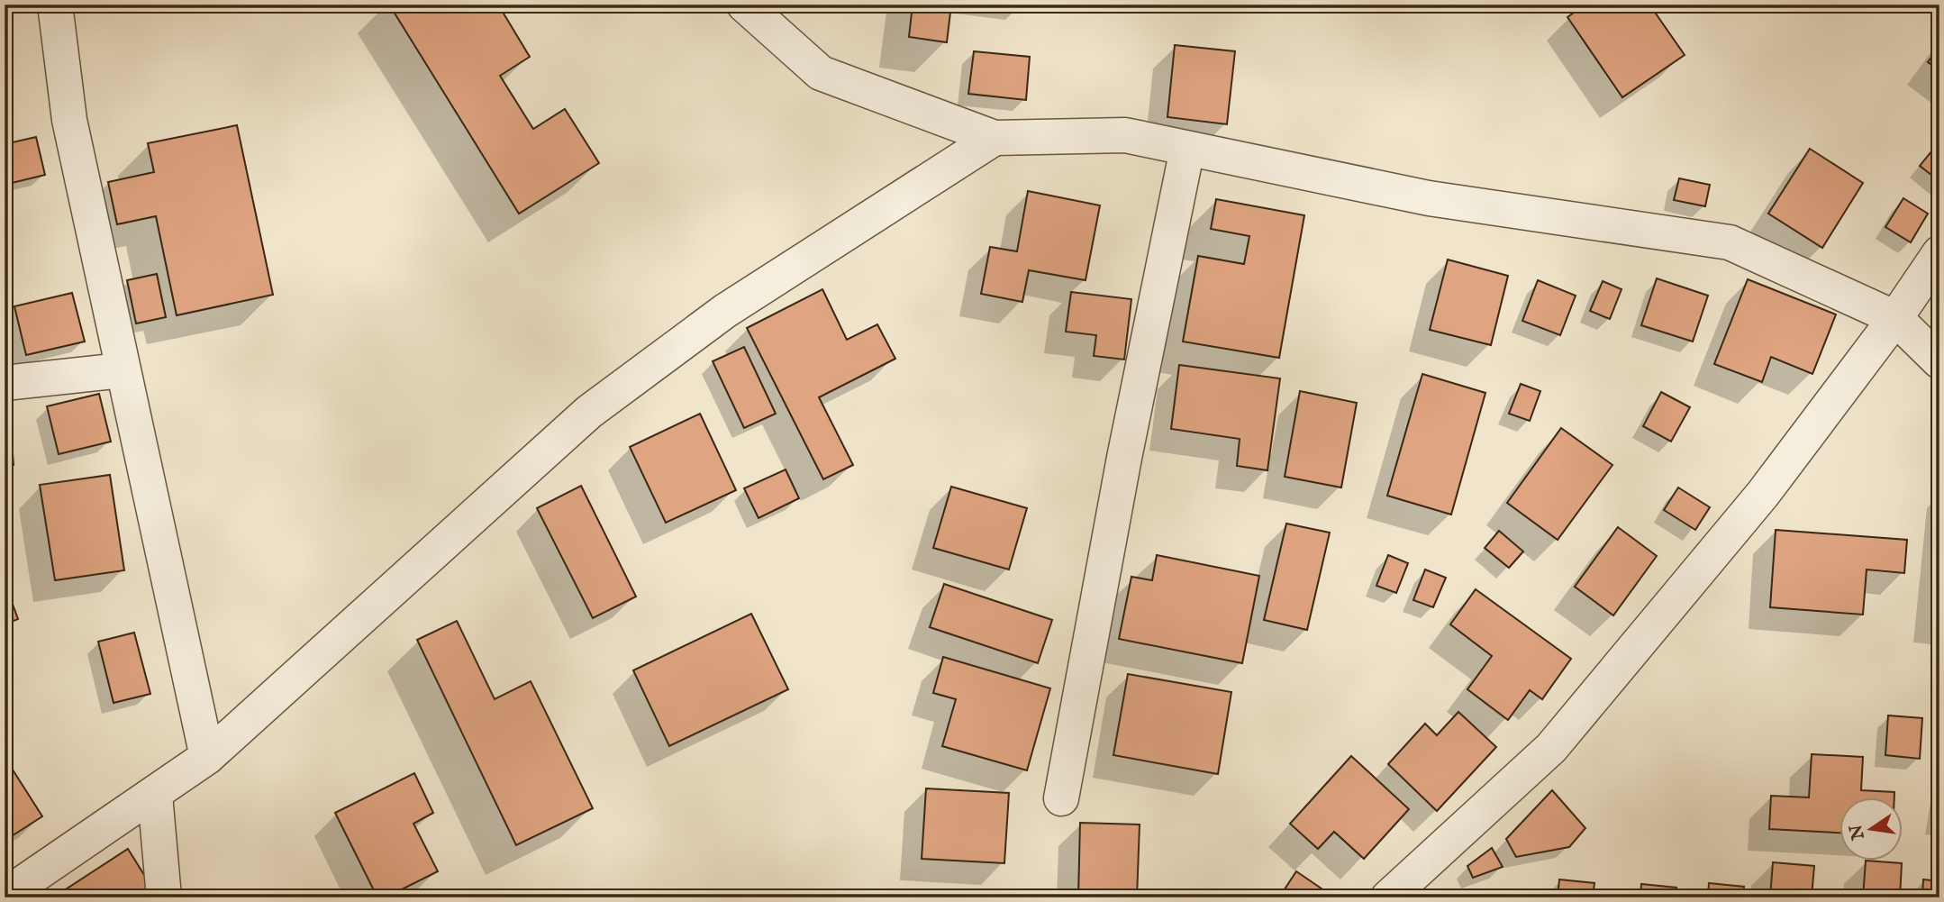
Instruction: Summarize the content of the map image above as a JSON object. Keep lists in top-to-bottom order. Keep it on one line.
{"north":"left"}
